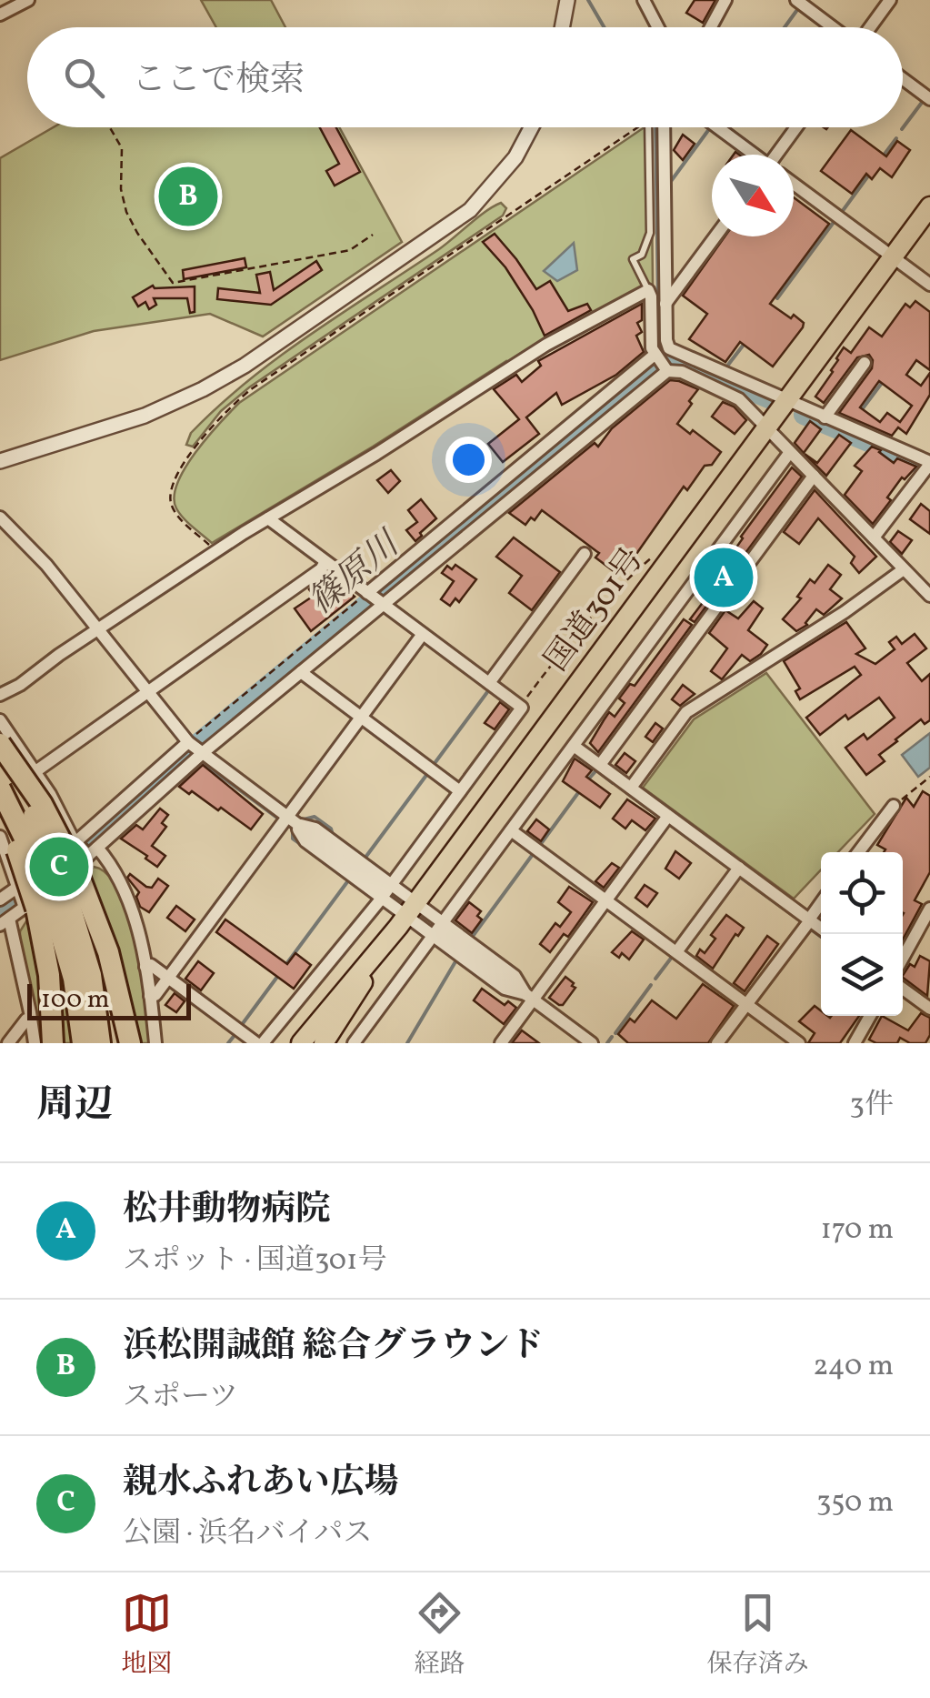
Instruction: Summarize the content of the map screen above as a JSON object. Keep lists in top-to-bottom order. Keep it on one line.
{"streets":{"highway":["国道301号"]},"water":["篠原川"],"scale_bar":"100 m","north":"bottom right","page":{"search":"ここで検索","pins":["B","A","C"],"scale":"100 m","heading":["周辺","3件"],"list":[{"mark":"A","name":"松井動物病院","note":"スポット · 国道301号","value":"170 m"},{"mark":"B","name":"浜松開誠館 総合グラウンド","note":"スポーツ","value":"240 m"},{"mark":"C","name":"親水ふれあい広場","note":"公園 · 浜名バイパス","value":"350 m"}],"nav":["地図","経路","保存済み"]}}
